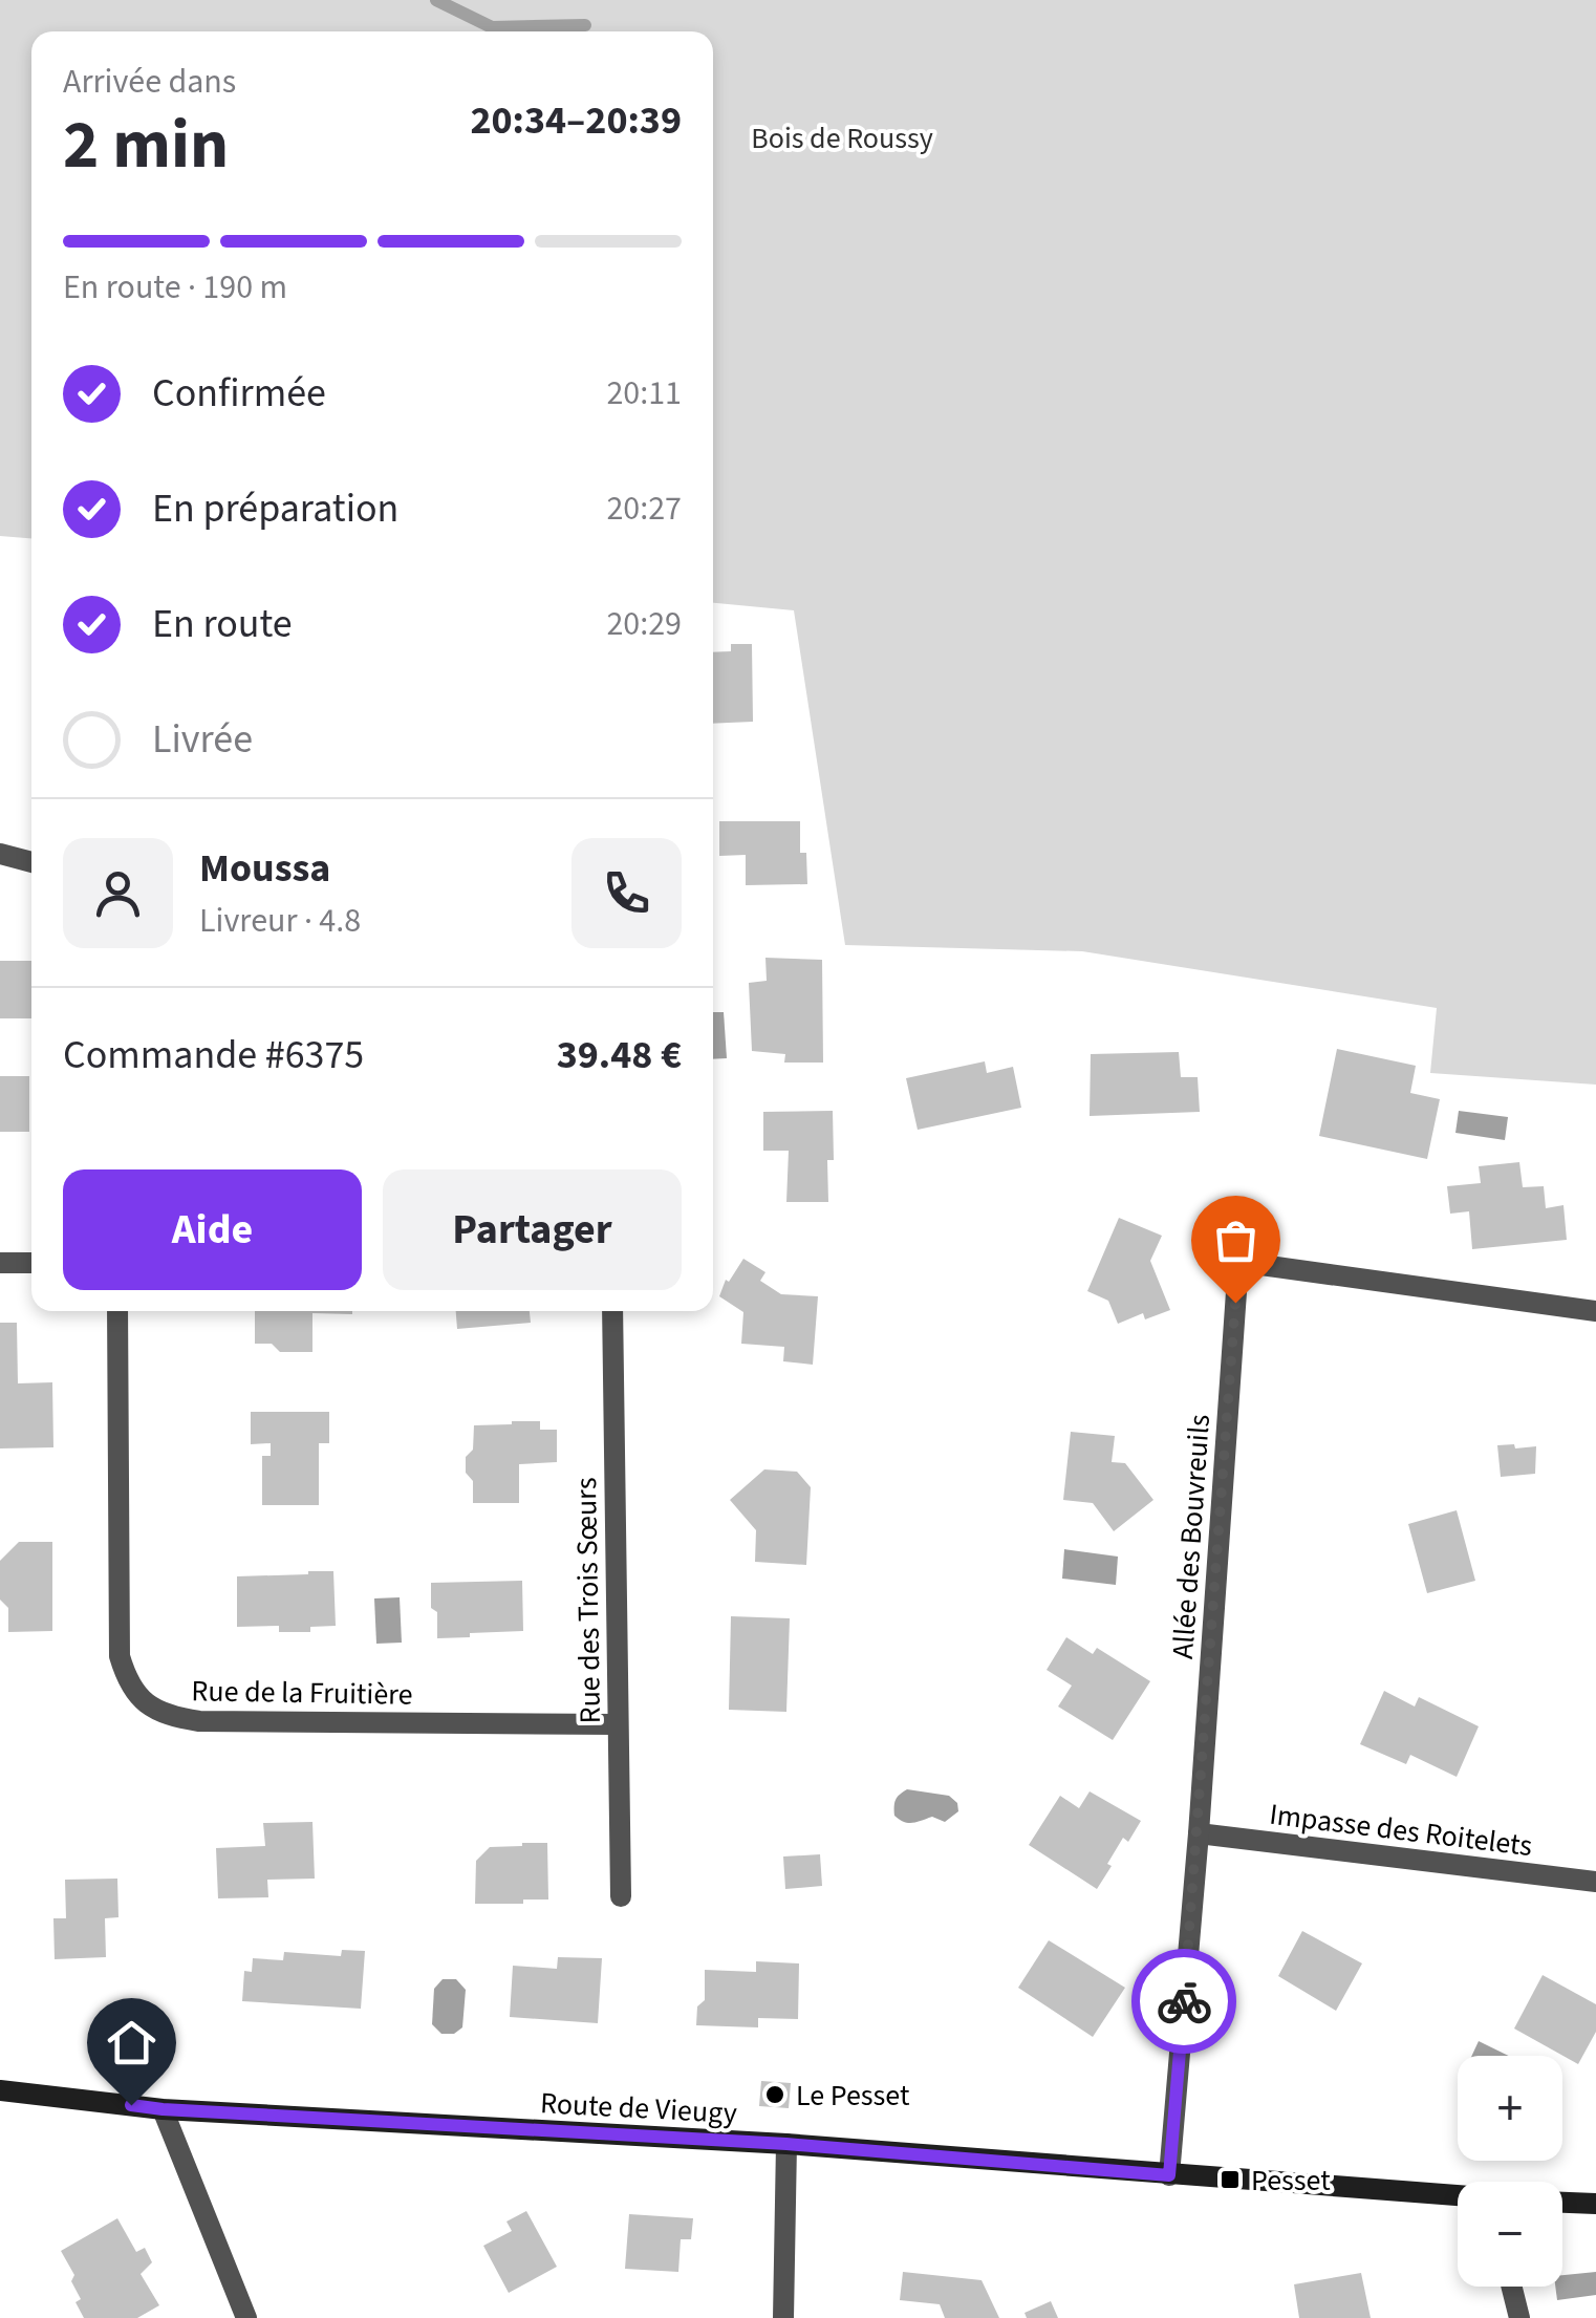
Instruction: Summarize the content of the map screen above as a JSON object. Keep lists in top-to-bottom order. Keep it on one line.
{"streets":{"street":["Allée des Bouvreuils","Rue des Trois Sœurs","Rue de la Fruitière","Impasse des Roitelets","Route de Vieugy"]},"crossings":[["Allée des Bouvreuils","Impasse des Roitelets"],["Allée des Bouvreuils","Route de Vieugy"],["Rue des Trois Sœurs","Rue de la Fruitière"]],"parks":["Bois de Roussy"],"places":{"other":["Le Pesset"],"transit":["Pesset"]},"page":{"heading":["2 min","Arrivée dans","20:34–20:39"],"panel":["Moussa","Livreur · 4.8","Commande #6375","39.48 €"],"bar":"En route · 190 m","list":[["Confirmée","20:11"],["En préparation","20:27"],["En route","20:29"],"Livrée"],"buttons":["Aide","Partager"],"map_buttons":["+","−"]}}
